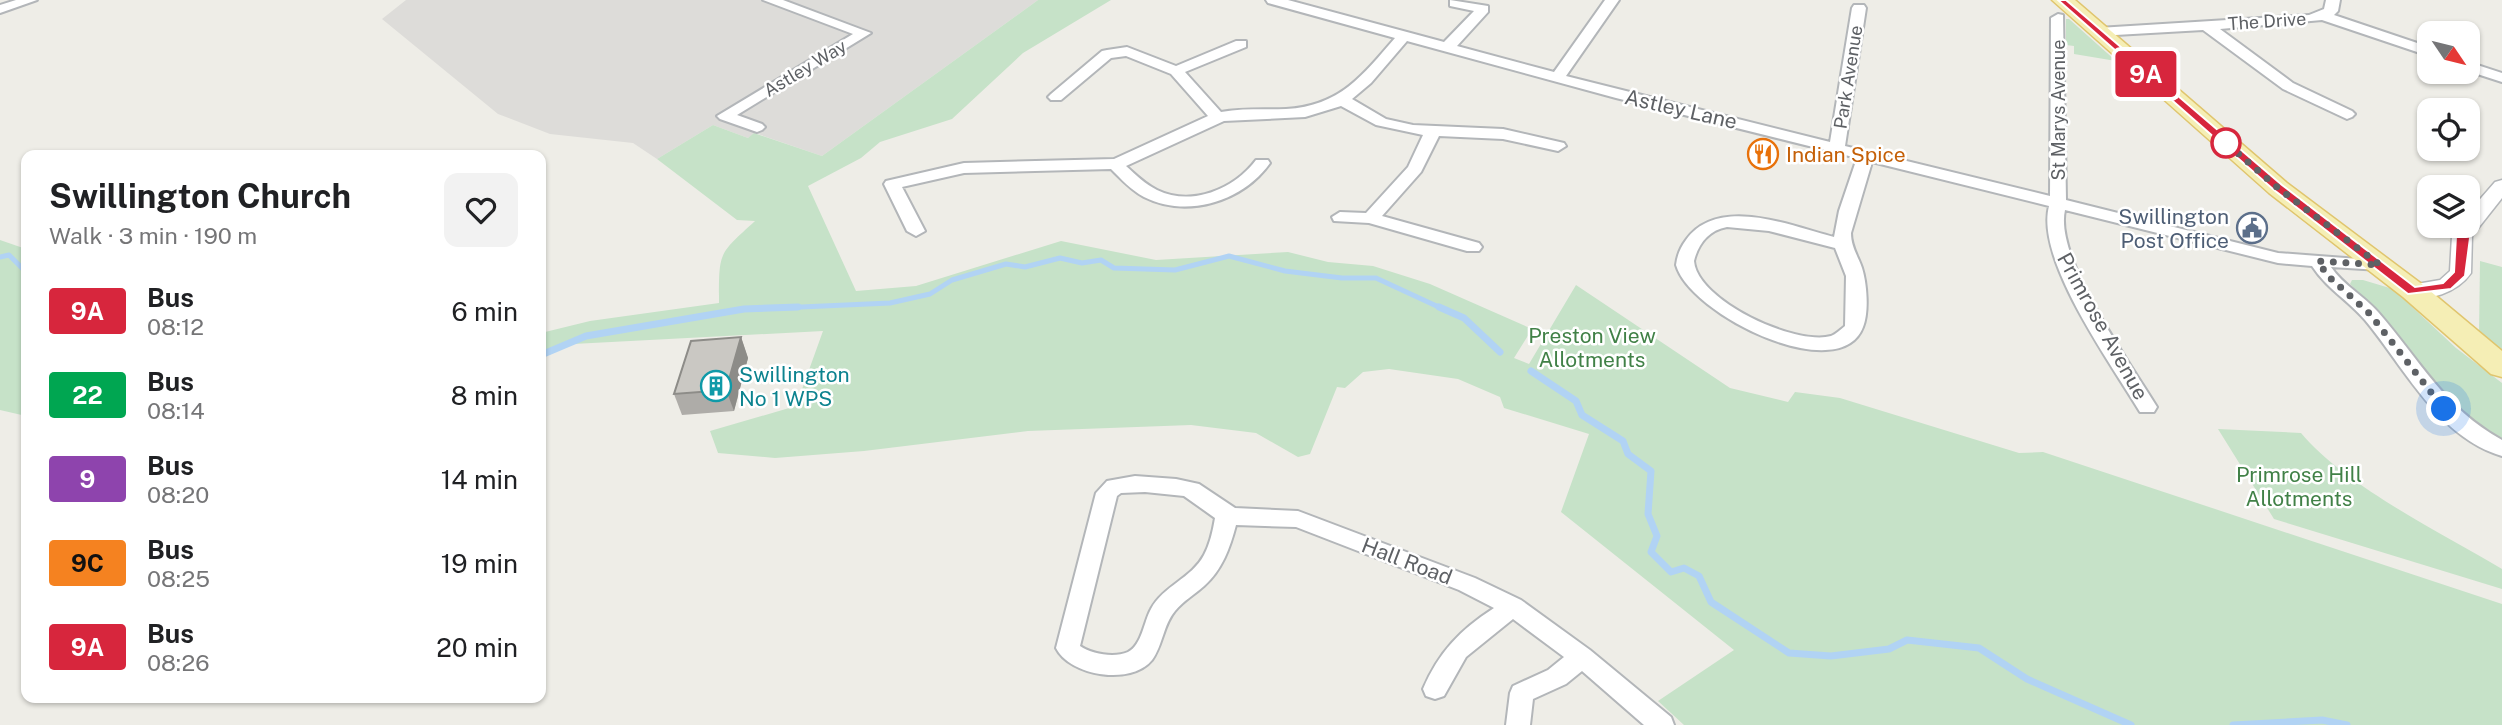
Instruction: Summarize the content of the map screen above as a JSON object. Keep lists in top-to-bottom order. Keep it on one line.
{"streets":{"street":["The Drive","Astley Way","Park Avenue","Astley Lane","St Marys Avenue","Primrose Avenue","Hall Road"]},"crossings":[["Park Avenue","Astley Lane"],["Astley Lane","St Marys Avenue"],["Astley Lane","Primrose Avenue"],["St Marys Avenue","Primrose Avenue"]],"parks":["Preston View Allotments","Primrose Hill Allotments"],"places":{"restaurant":["Indian Spice"],"public building":["Swillington Post Office"],"building":["Swillington No 1 WPS"]},"lines":["bus line 9A"],"north":"bottom right","page":{"on_map":"9A","heading":["Swillington Church","Walk · 3 min · 190 m"],"list":[{"mark":"9A","name":"Bus","note":"08:12","value":"6 min"},{"mark":"22","name":"Bus","note":"08:14","value":"8 min"},{"mark":"9","name":"Bus","note":"08:20","value":"14 min"},{"mark":"9C","name":"Bus","note":"08:25","value":"19 min"},{"mark":"9A","name":"Bus","note":"08:26","value":"20 min"}]}}
